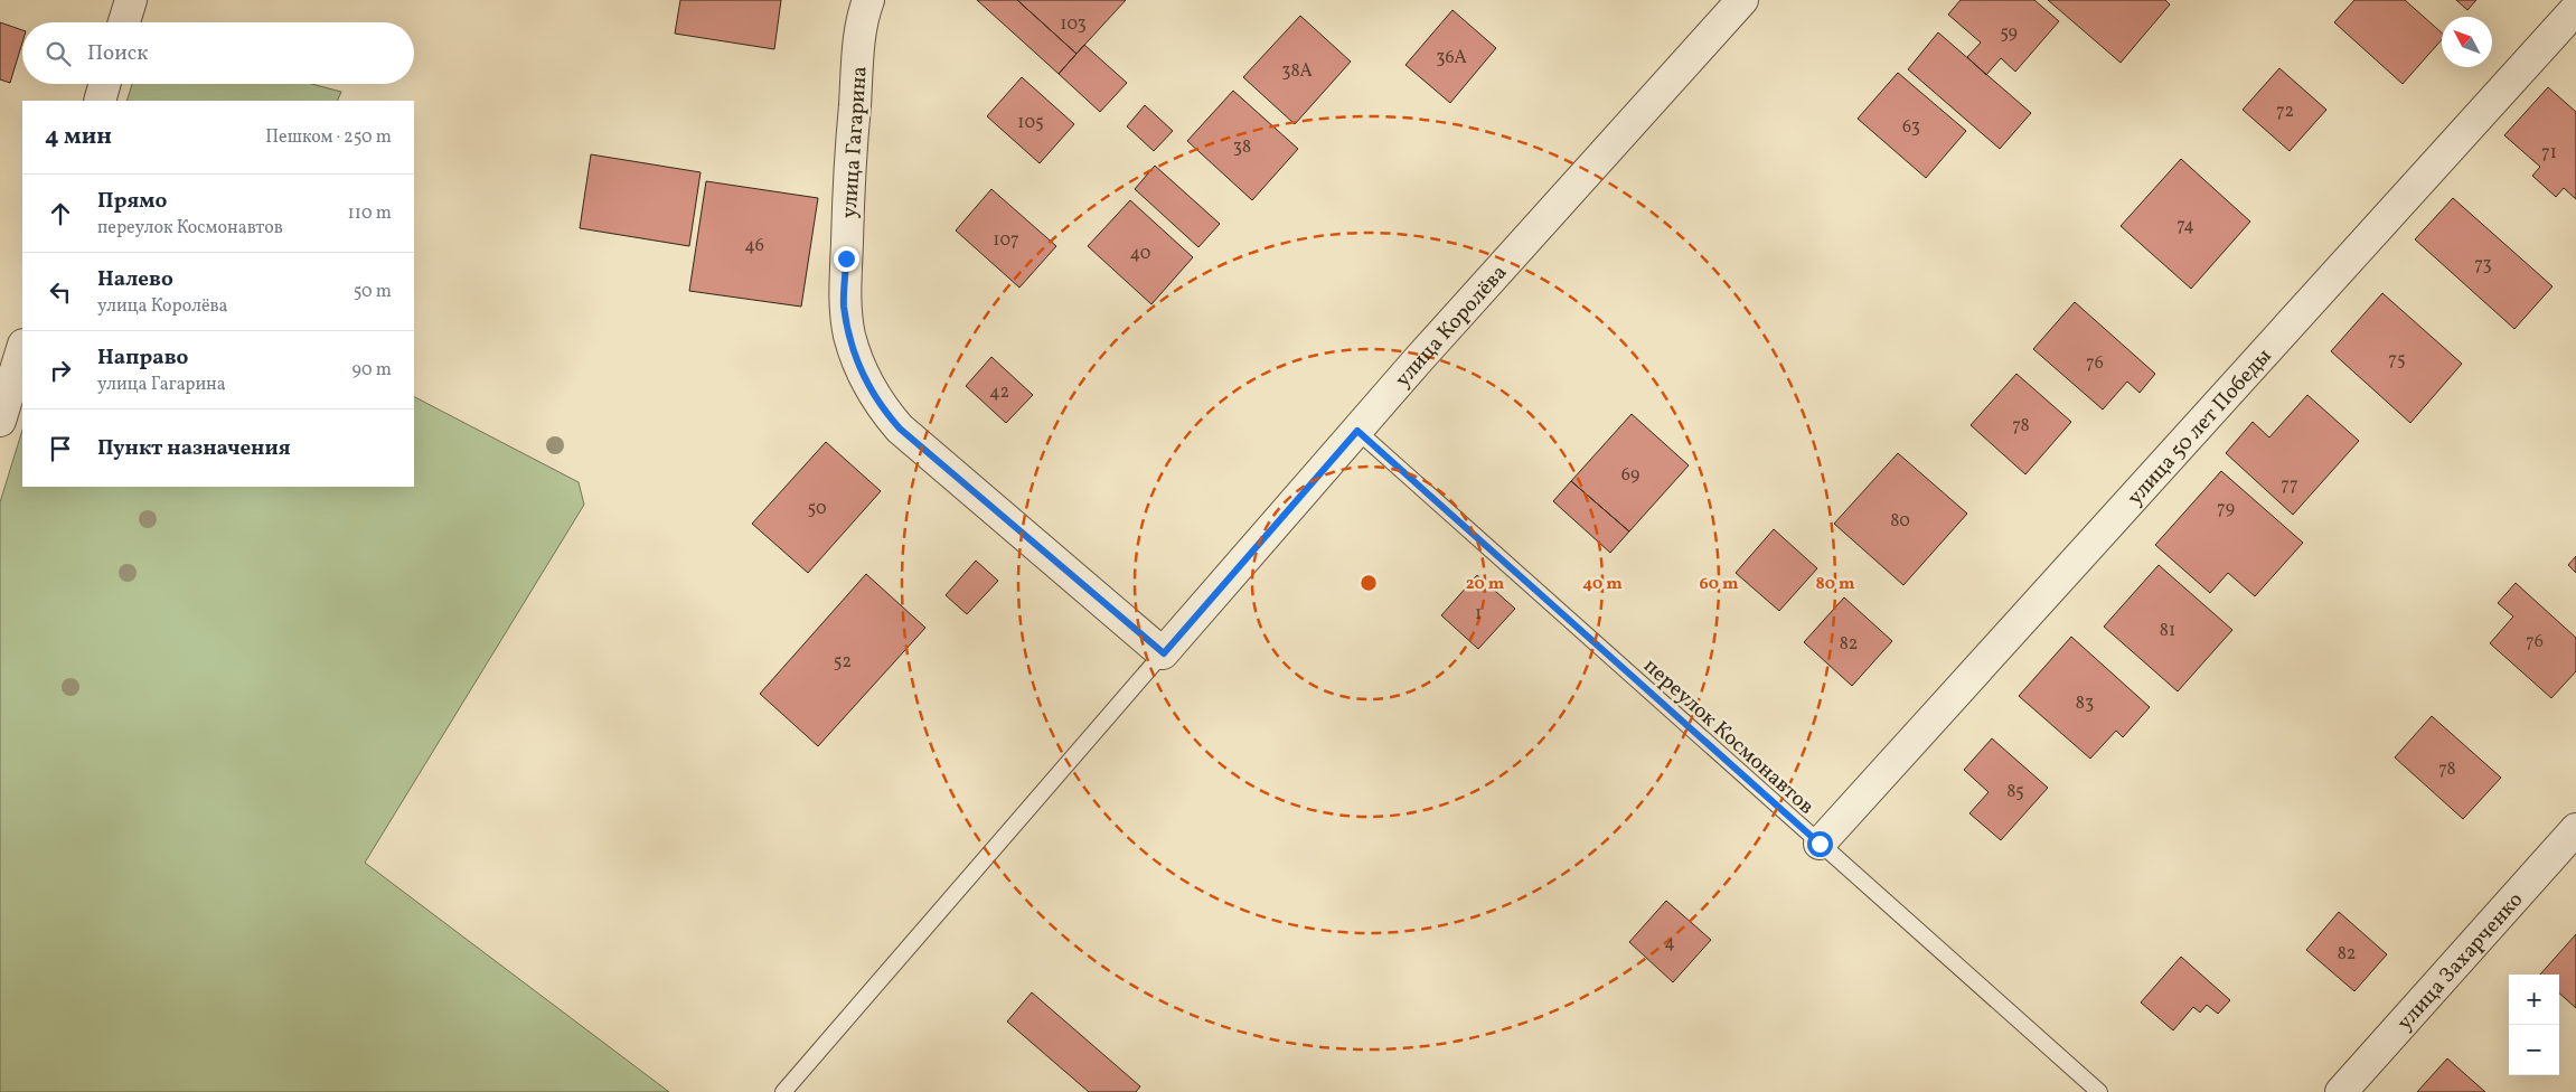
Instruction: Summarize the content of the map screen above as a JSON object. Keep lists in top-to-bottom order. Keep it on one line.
{"streets":{"street":["улица Гагарина","улица Королёва","улица 50 лет Победы","улица Захарченко"],"lane":["переулок Космонавтов"]},"crossings":[["улица Гагарина","улица Королёва"],["улица Королёва","переулок Космонавтов"],["улица 50 лет Победы","переулок Космонавтов"]],"house_numbers":["103","59","36А","38А","72","105","63","38","71","74","107","46","40","73","75","76","42","78","69","77","50","79","80","1","81","76","82","52","83","78","85","4","82"],"north":"top left","page":{"search":"Поиск","heading":["4 мин","Пешком · 250 m"],"list":[["Прямо","переулок Космонавтов","110 m"],["Налево","улица Королёва","50 m"],["Направо","улица Гагарина","90 m"],"Пункт назначения"],"map_buttons":["+","−"]},"rings":["20 m","40 m","60 m","80 m"]}
